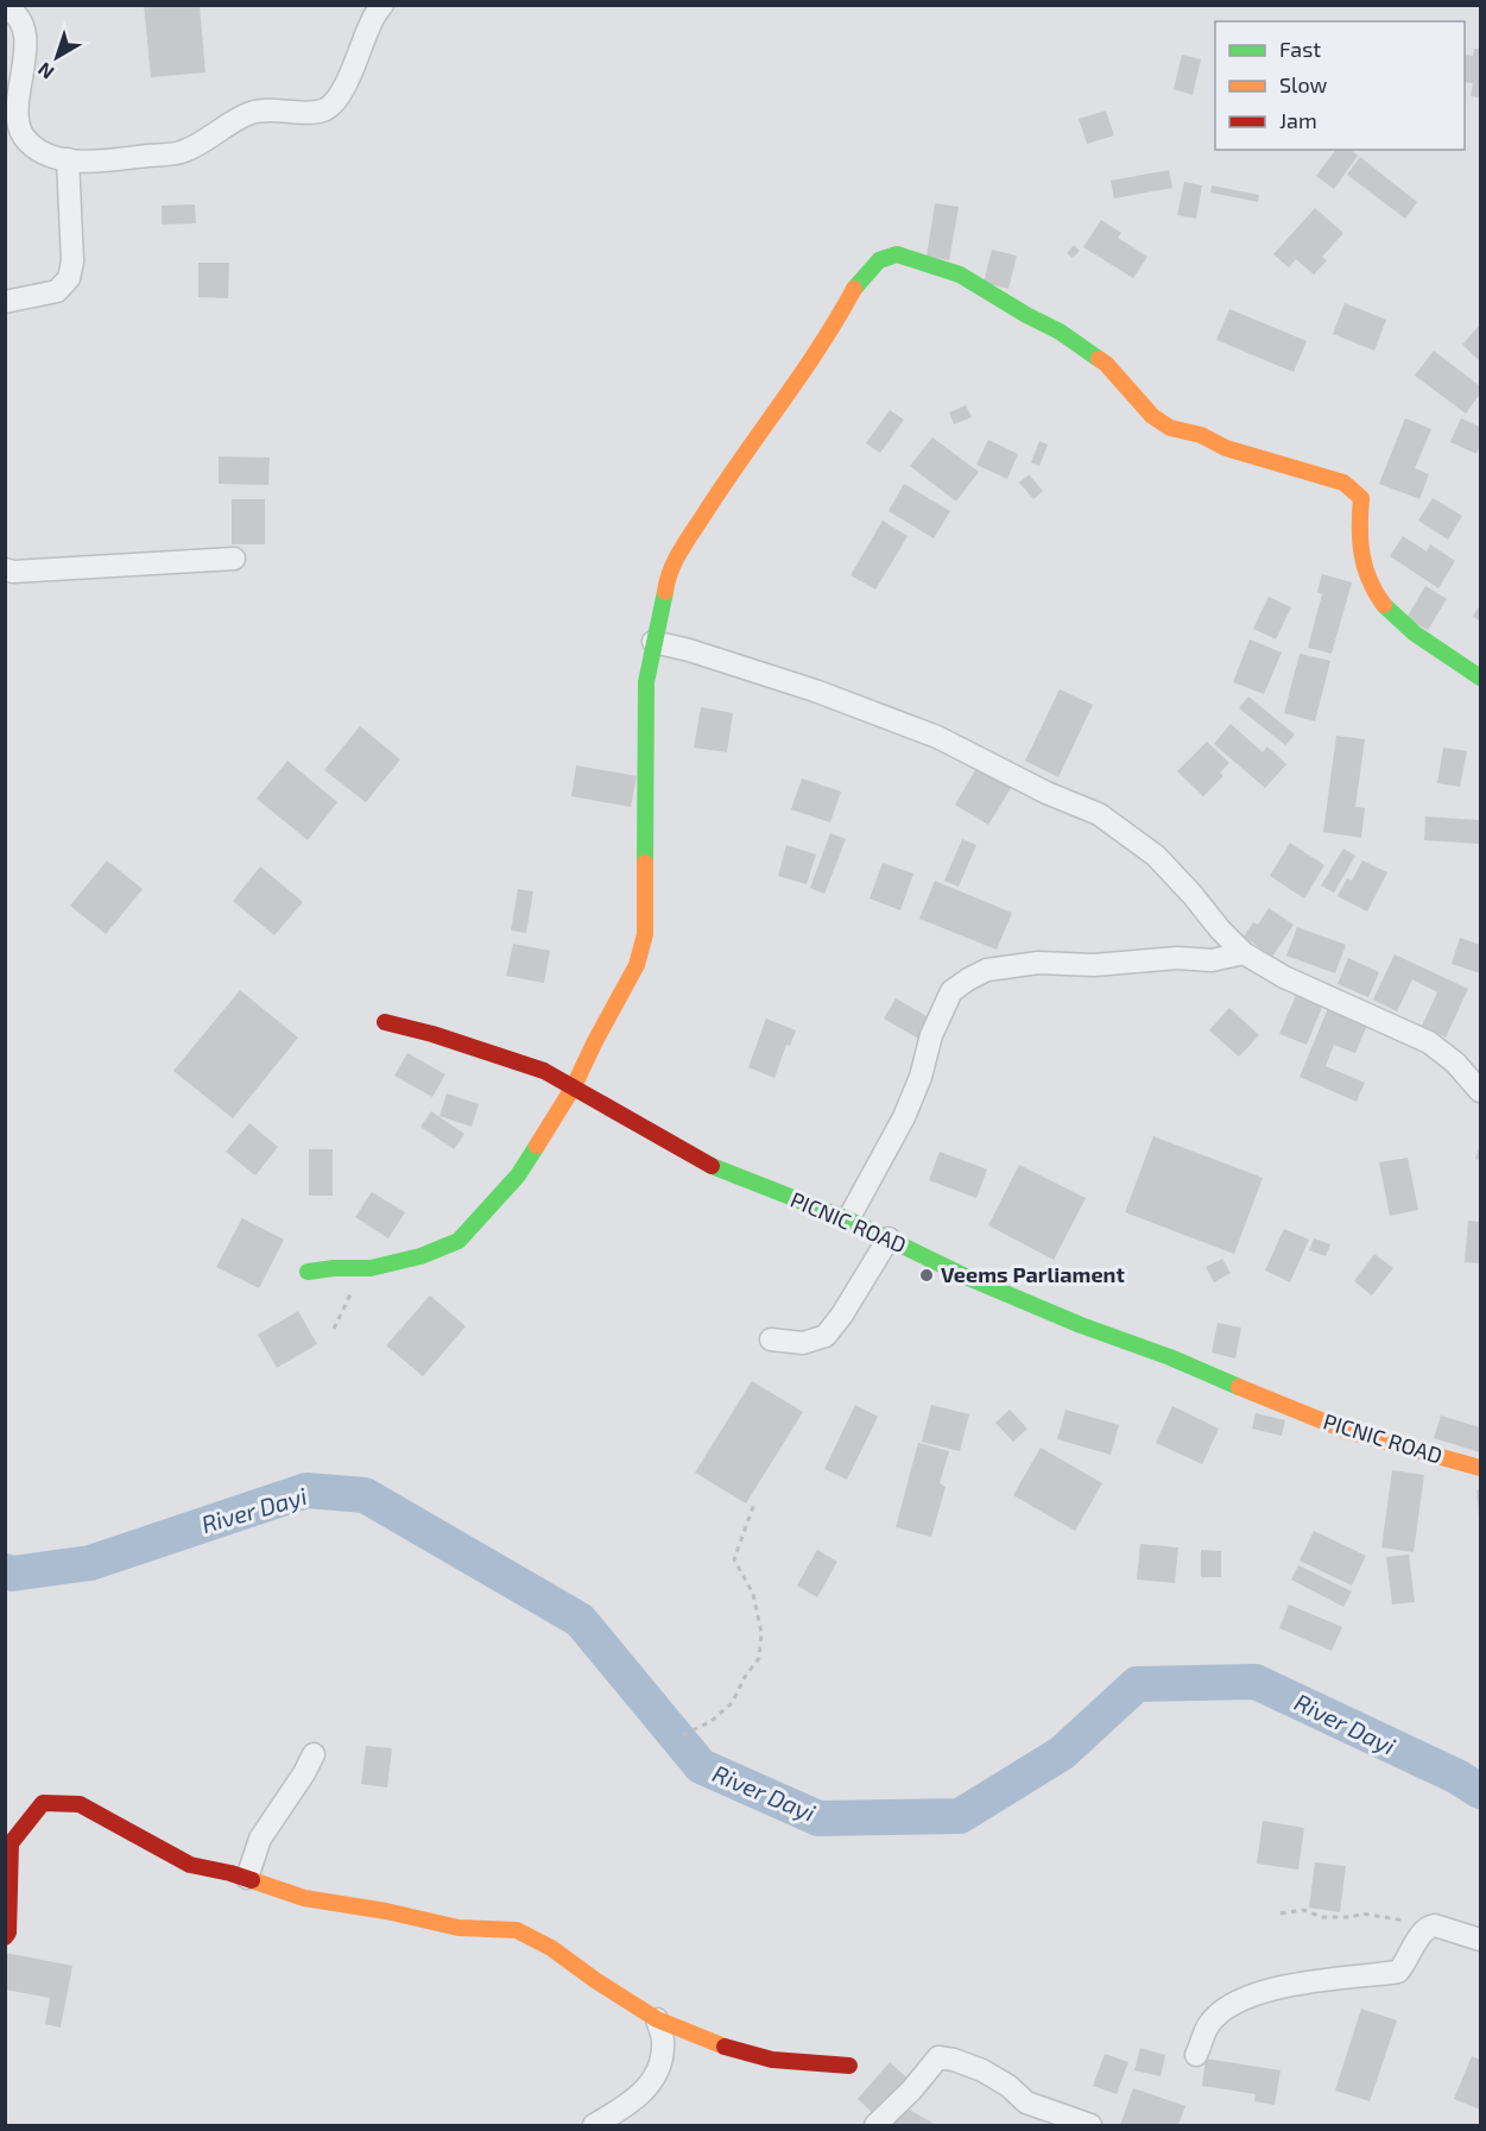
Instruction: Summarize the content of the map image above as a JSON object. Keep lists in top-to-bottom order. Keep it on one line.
{"streets":{"street":["PICNIC ROAD"]},"water":["River Dayi"],"places":["Veems Parliament"],"legend":["Fast","Slow","Jam"],"north":"bottom left"}
